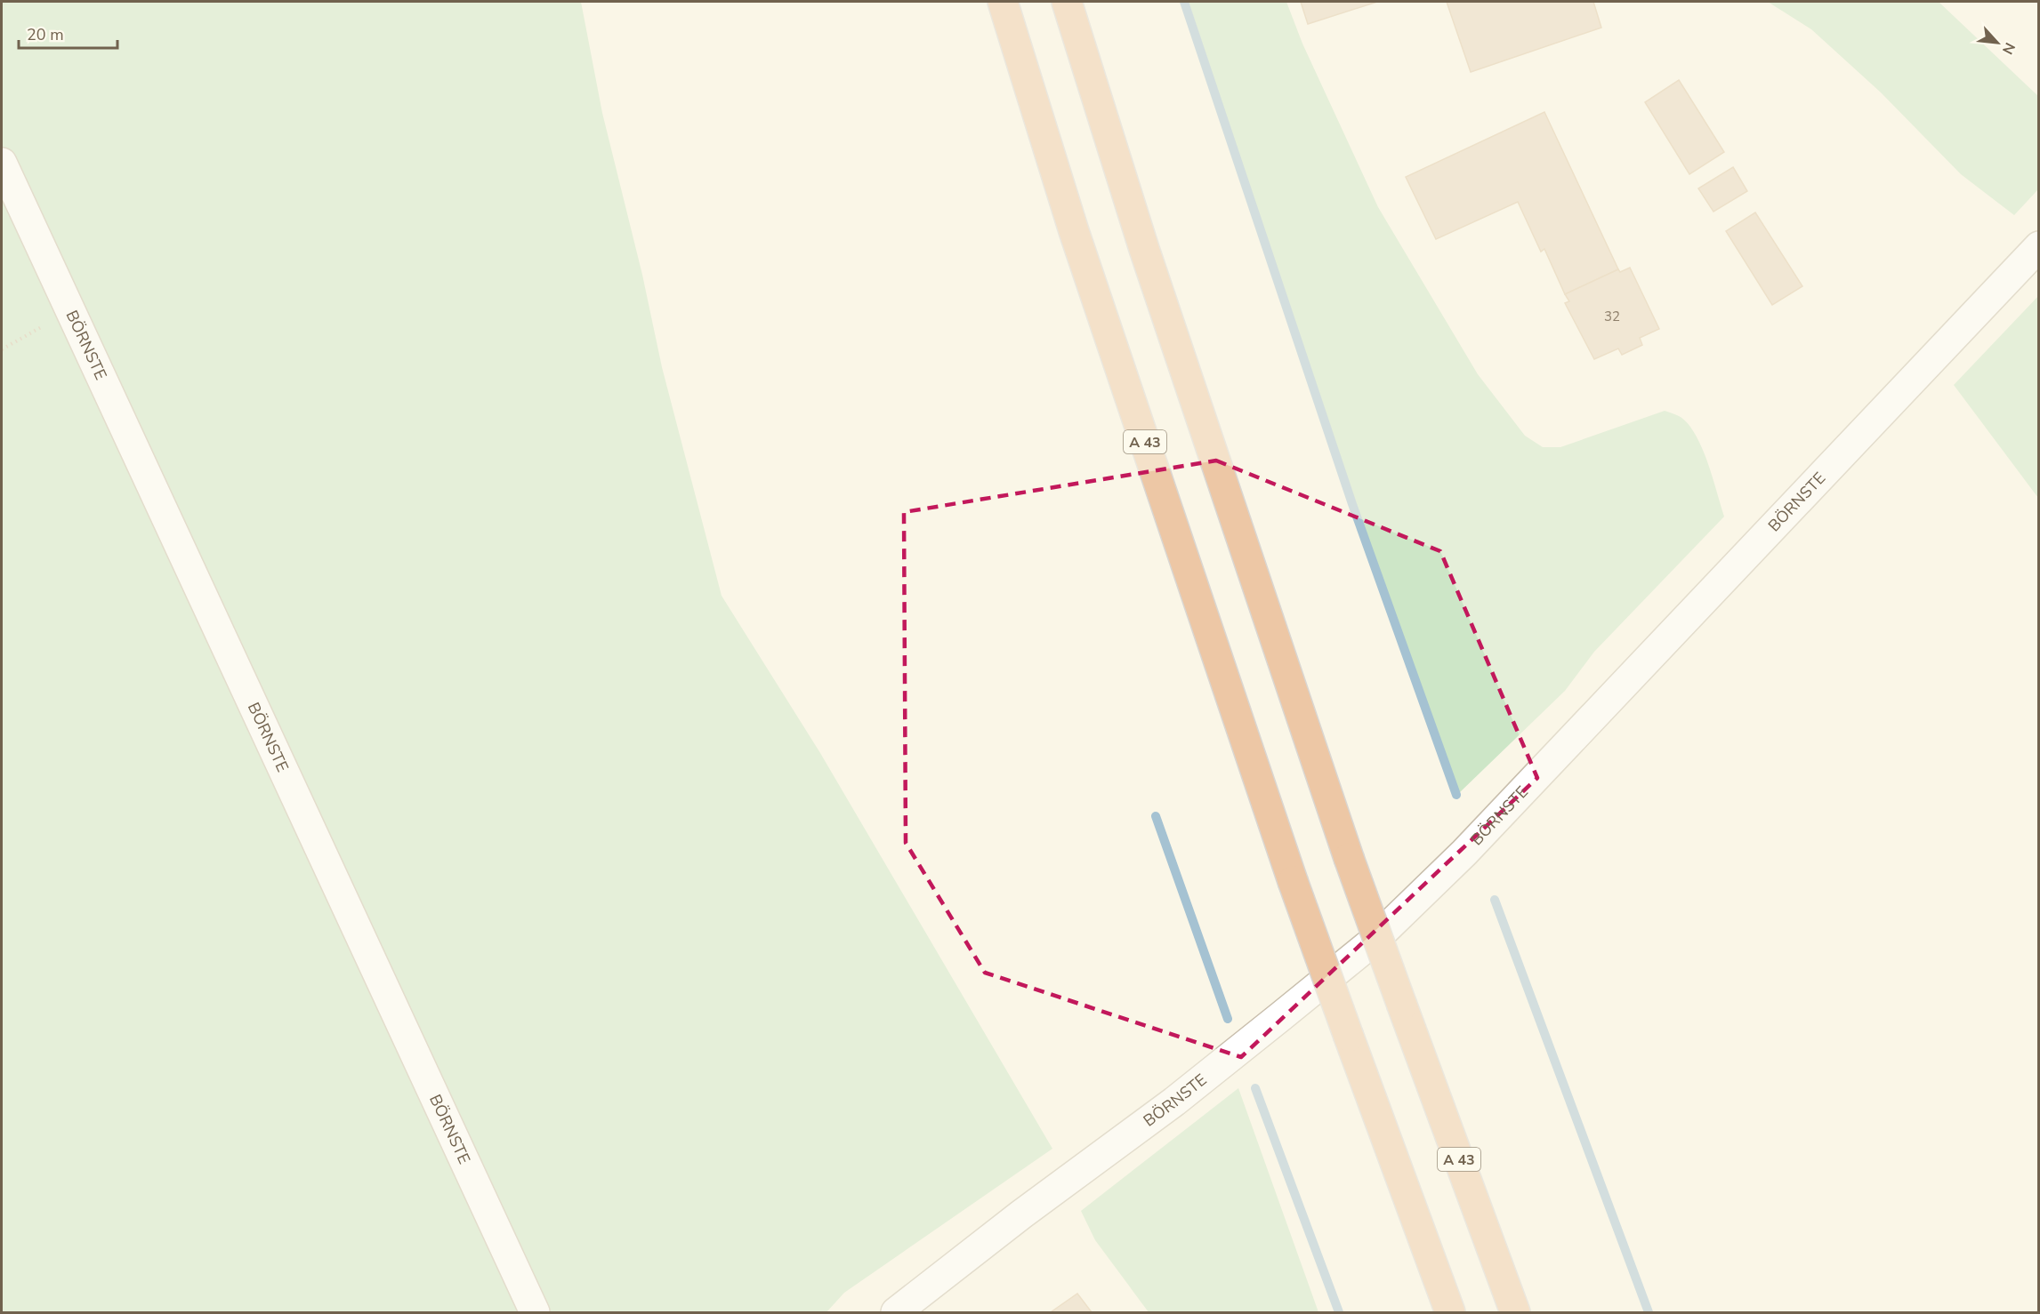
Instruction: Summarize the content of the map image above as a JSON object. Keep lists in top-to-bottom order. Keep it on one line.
{"streets":{"highway":["A 43"],"street":["BÖRNSTE"]},"house_numbers":["32"],"scale_bar":"20 m","north":"bottom right"}
